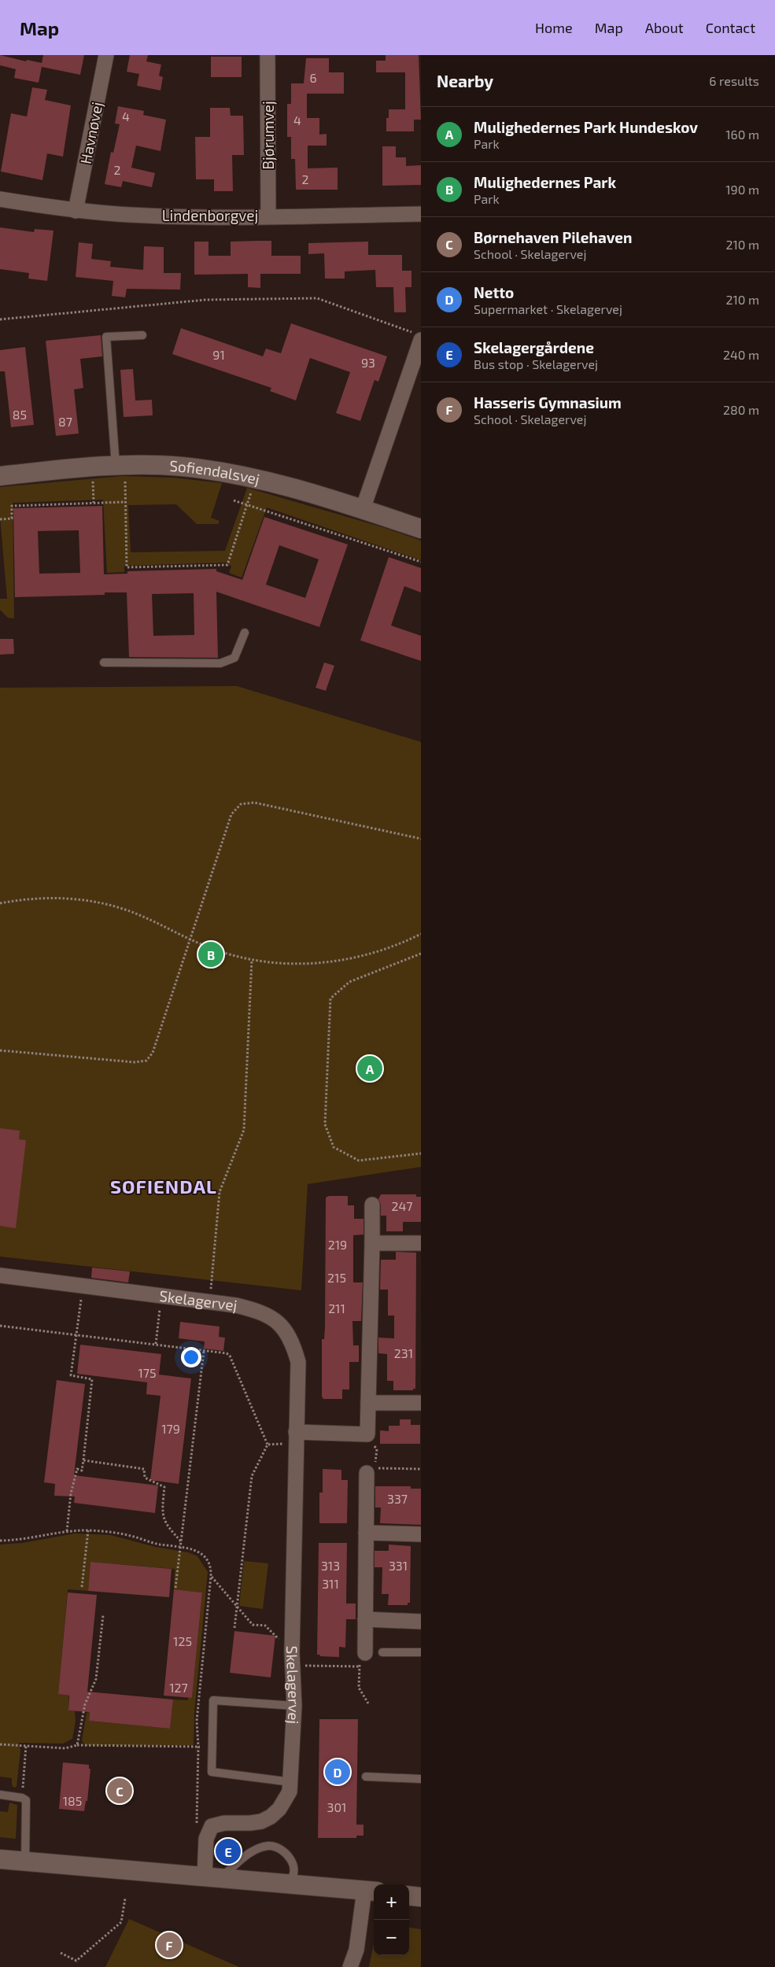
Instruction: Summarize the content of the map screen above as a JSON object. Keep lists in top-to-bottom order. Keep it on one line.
{"streets":{"street":["Havnøvej","Bjørumvej","Lindenborgvej","Sofiendalsvej","Skelagervej"]},"crossings":[["Havnøvej","Lindenborgvej"],["Bjørumvej","Lindenborgvej"]],"districts":["SOFIENDAL"],"house_numbers":["6","4","4","2","2","91","93","85","87","247","219","215","211","231","175","179","337","313","331","311","125","127","185","301"],"page":{"header":"Map","nav":["Home","Map","About","Contact"],"heading":["Nearby","6 results"],"list":[{"mark":"A","name":"Mulighedernes Park Hundeskov","note":"Park","value":"160 m"},{"mark":"B","name":"Mulighedernes Park","note":"Park","value":"190 m"},{"mark":"C","name":"Børnehaven Pilehaven","note":"School · Skelagervej","value":"210 m"},{"mark":"D","name":"Netto","note":"Supermarket · Skelagervej","value":"210 m"},{"mark":"E","name":"Skelagergårdene","note":"Bus stop · Skelagervej","value":"240 m"},{"mark":"F","name":"Hasseris Gymnasium","note":"School · Skelagervej","value":"280 m"}],"pins":["B","A","D","C","E","F"],"map_buttons":["+","−"]}}
